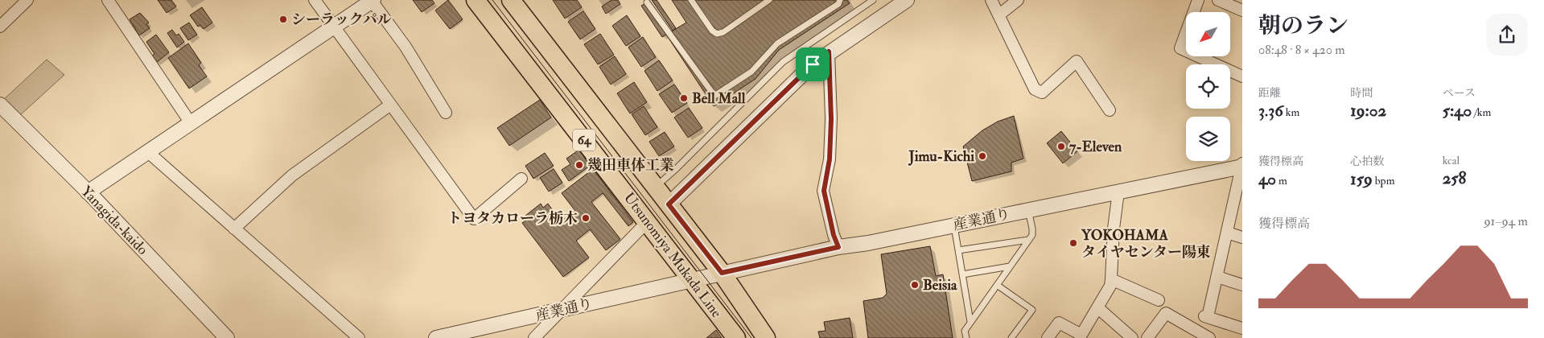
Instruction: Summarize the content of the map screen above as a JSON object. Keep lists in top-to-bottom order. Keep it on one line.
{"streets":{"main road":["64","Utsunomiya Mukada Line"],"street":["産業通り","Yanagida-kaido"]},"crossings":[["産業通り","Utsunomiya Mukada Line"]],"places":["シーラックパル","Bell Mall","7-Eleven","Jimu-Kichi","幾田車体工業","トヨタカローラ栃木","YOKOHAMA タイヤセンター陽東","Beisia"],"north":"bottom left","page":{"heading":["朝のラン","08:48 · 8 × 420 m"],"stats":[["距離","3.36 km"],["時間","19:02"],["ペース","5:40 /km"],["獲得標高","40 m"],["心拍数","159 bpm"],["kcal","258"]],"chart":["獲得標高","91–94 m"]}}
